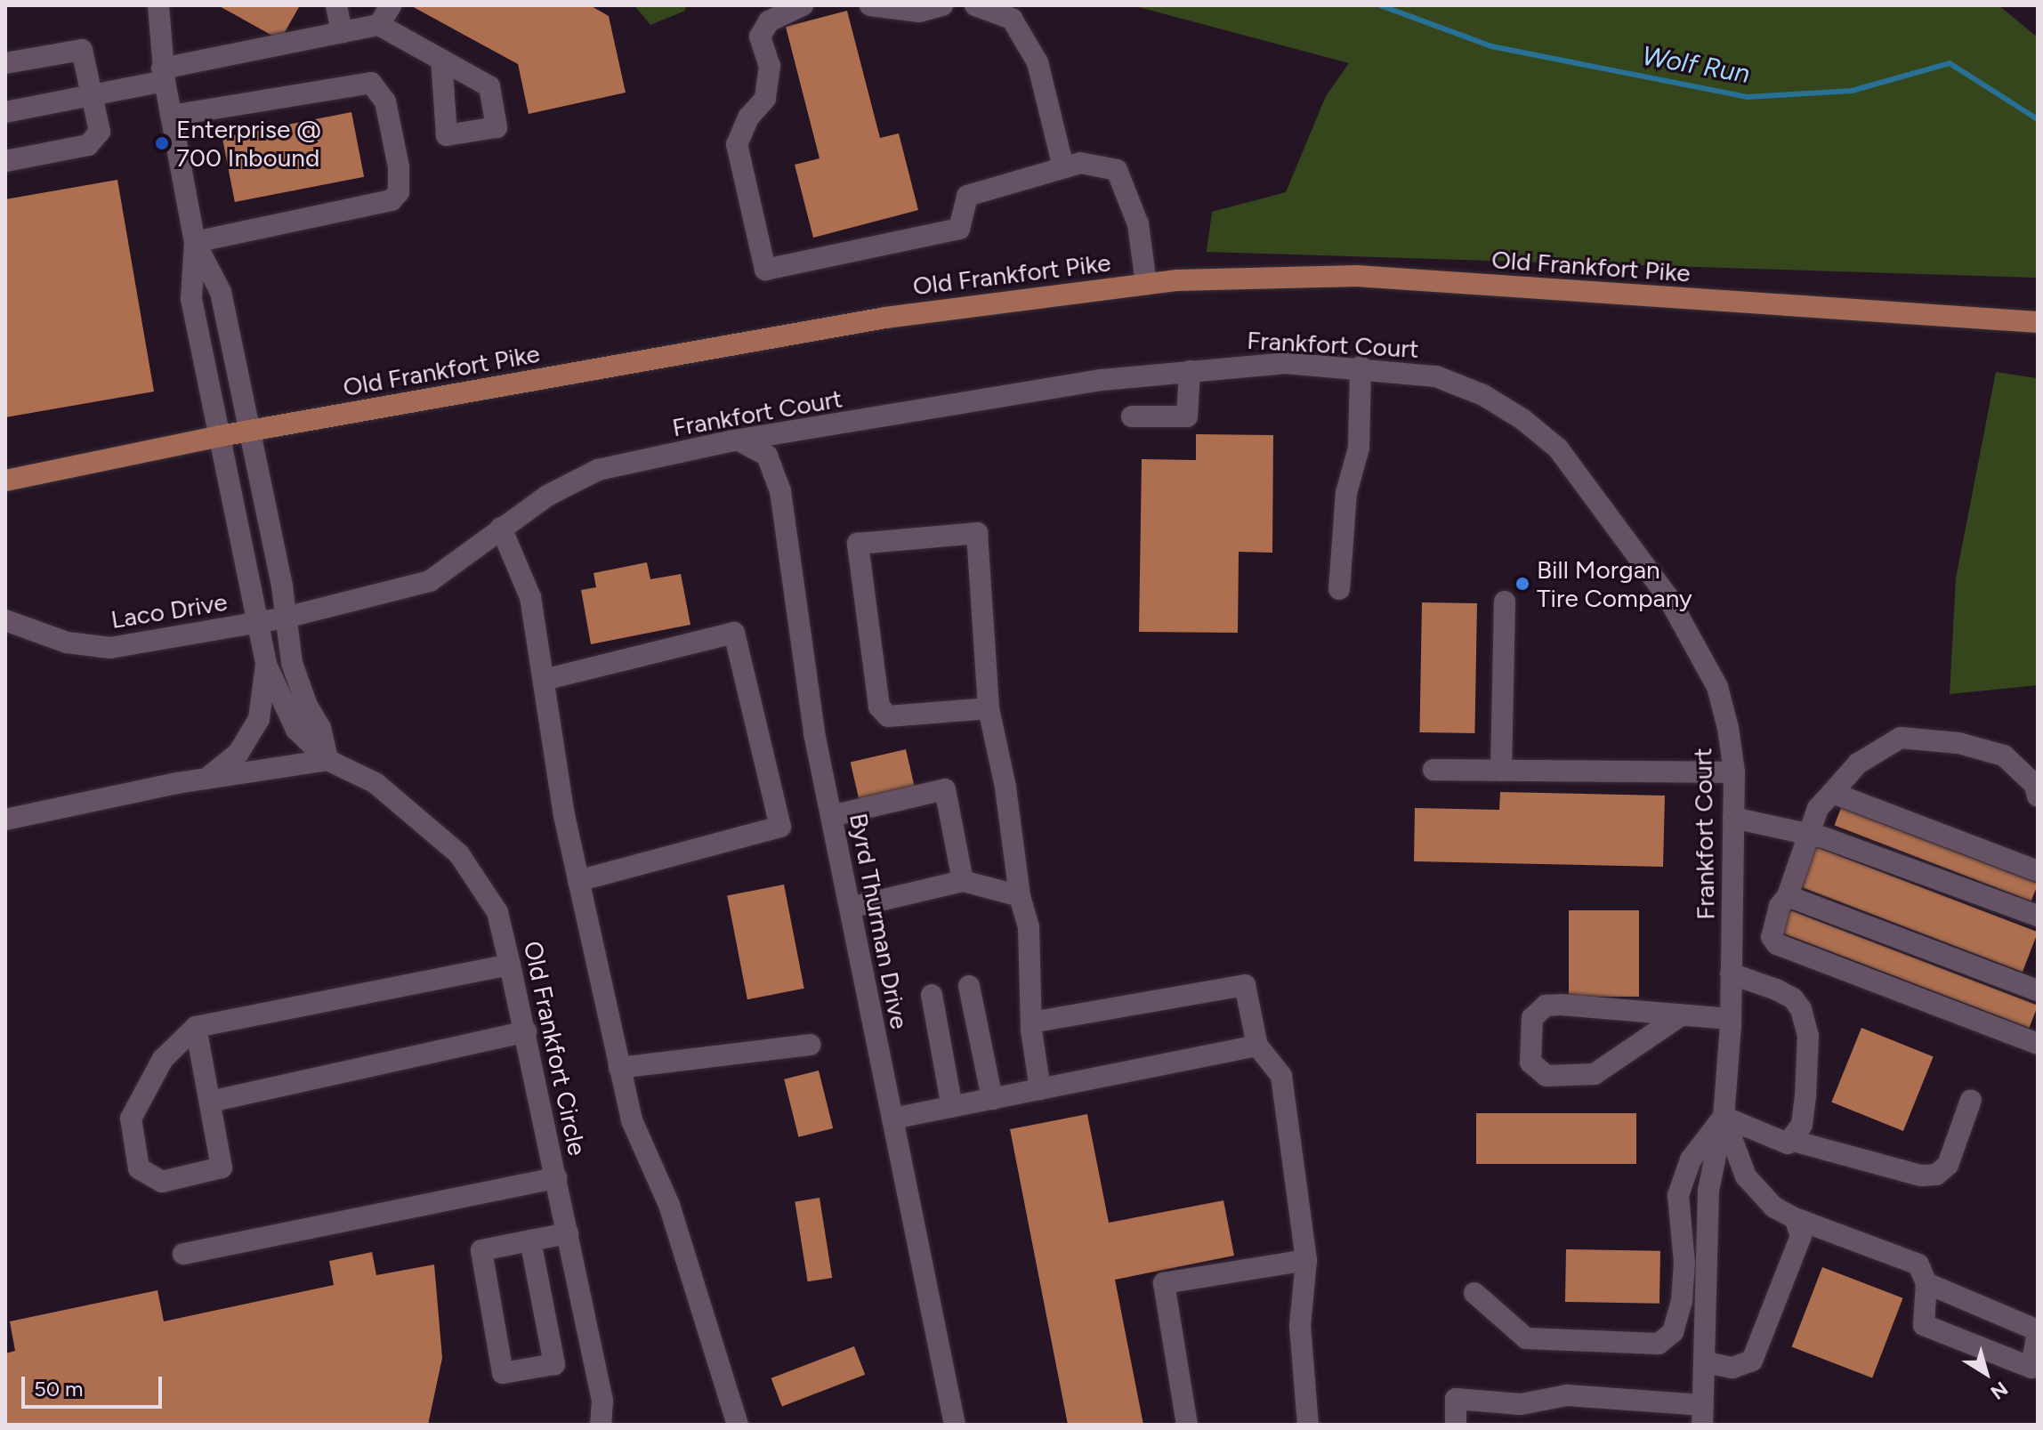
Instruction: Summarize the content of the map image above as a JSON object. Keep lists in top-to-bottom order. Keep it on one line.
{"streets":{"main road":["Old Frankfort Pike"],"street":["Frankfort Court","Laco Drive","Byrd Thurman Drive","Old Frankfort Circle"]},"crossings":[["Frankfort Court","Laco Drive"],["Frankfort Court","Byrd Thurman Drive"]],"water":["Wolf Run"],"places":["Enterprise @ 700 Inbound","Bill Morgan Tire Company"],"scale_bar":"50 m","north":"bottom right"}
